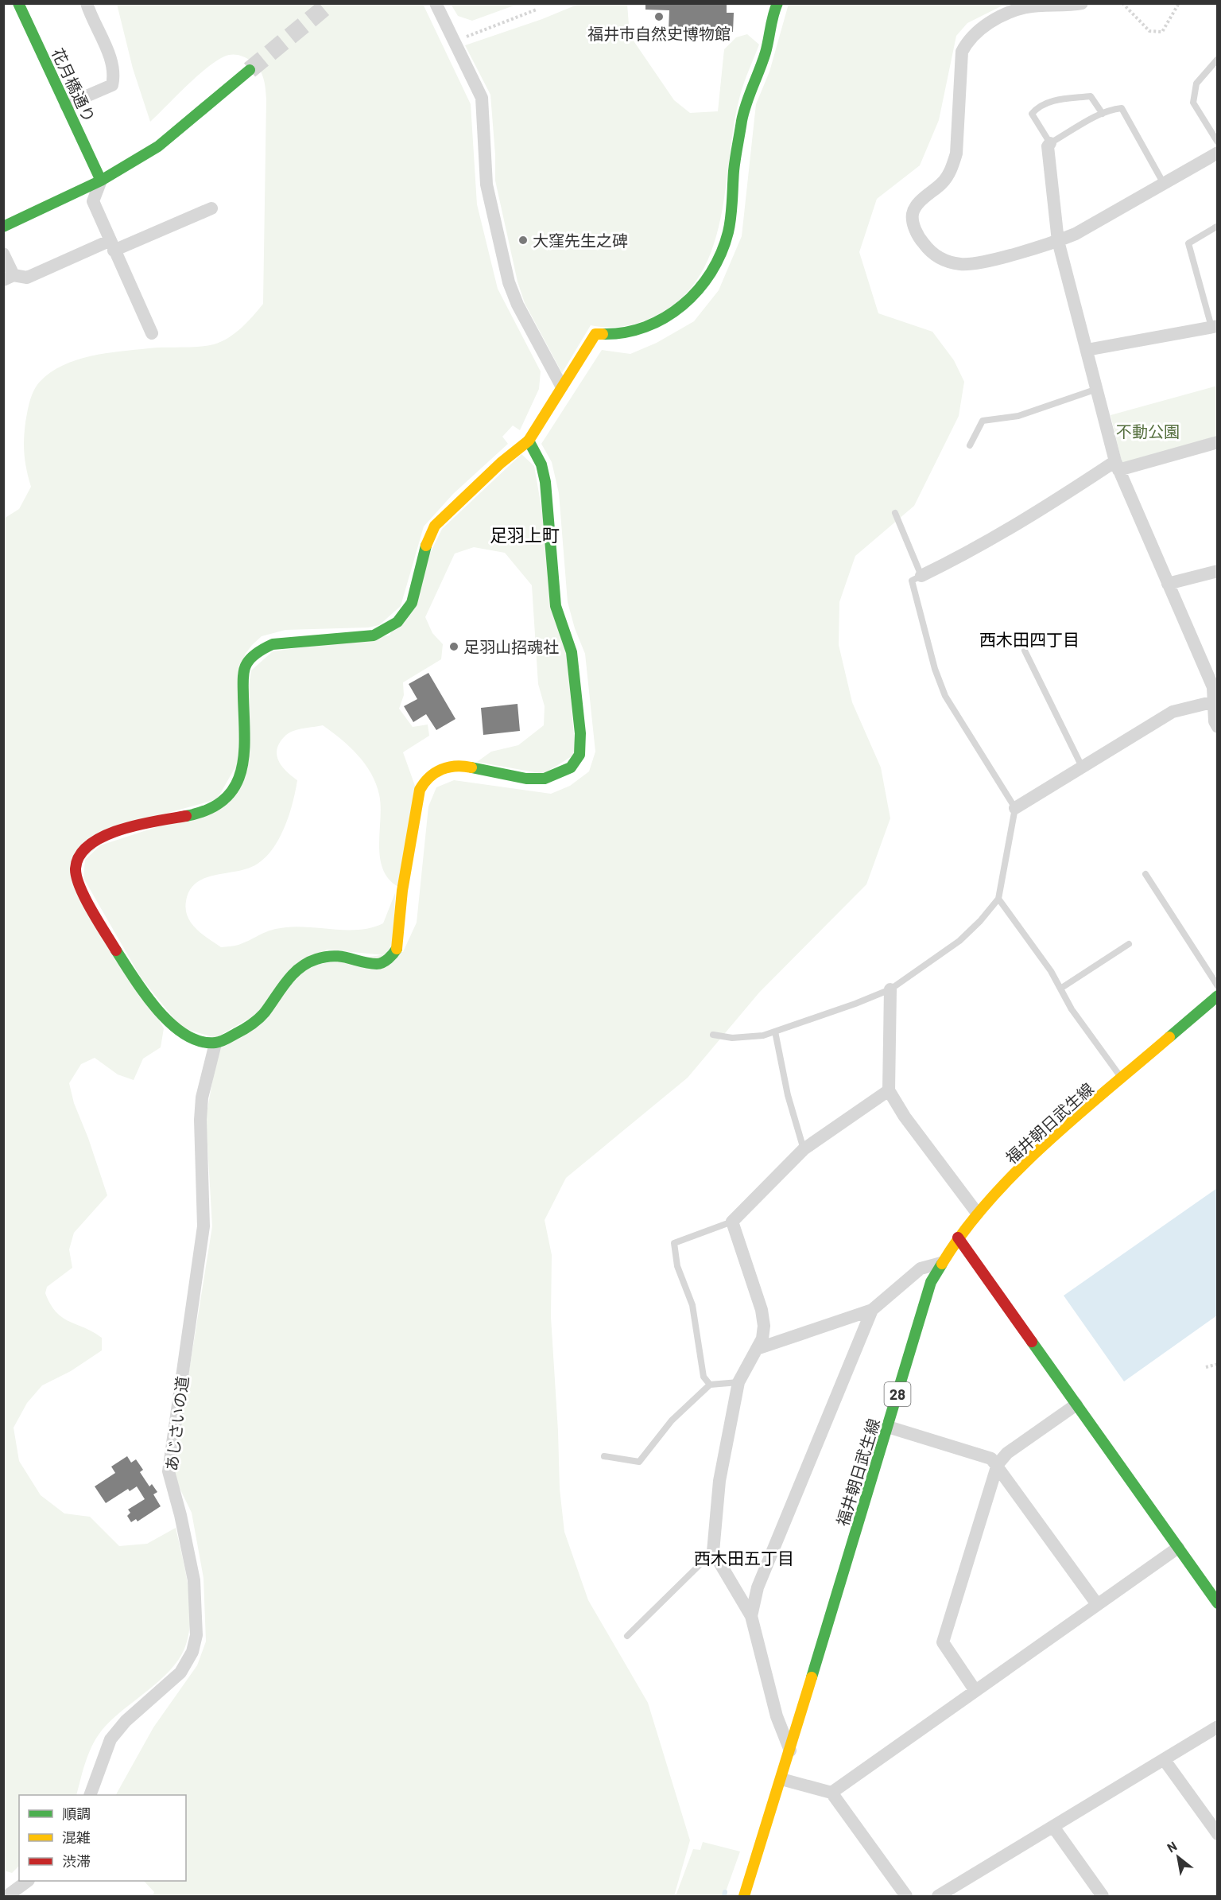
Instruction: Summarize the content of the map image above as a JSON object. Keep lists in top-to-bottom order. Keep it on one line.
{"streets":{"street":["花月橋通り","福井朝日武生線","28","あじさいの道"]},"districts":["足羽上町","西木田四丁目","西木田五丁目"],"parks":["不動公園"],"places":["福井市自然史博物館","大窪先生之碑","足羽山招魂社"],"legend":["順調","混雑","渋滞"],"north":"top left"}
